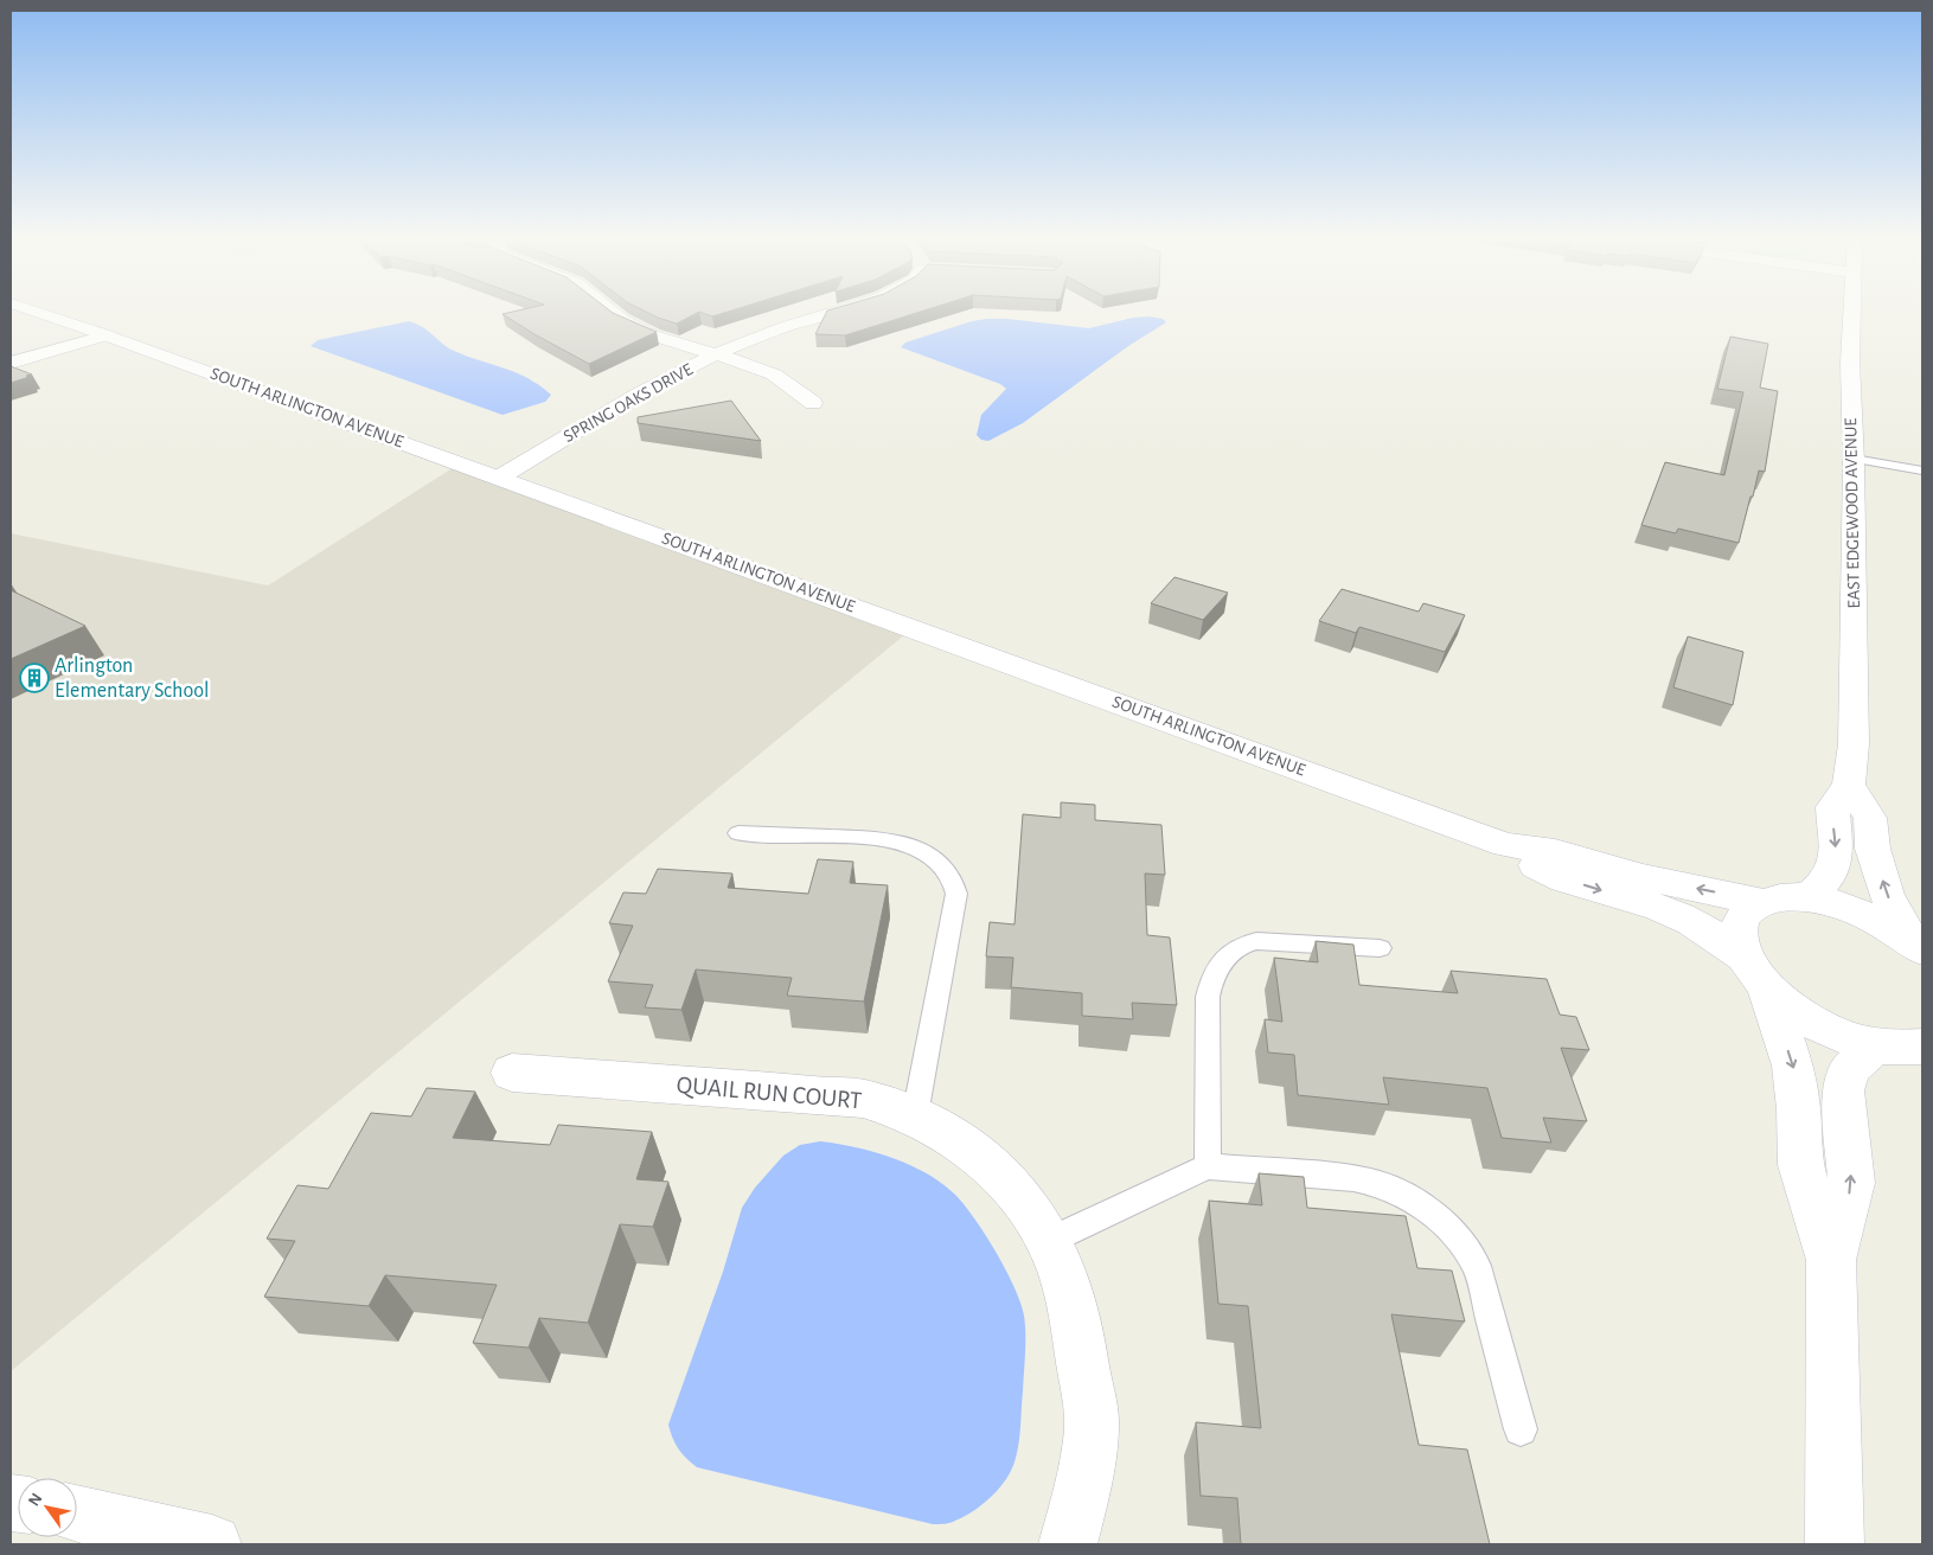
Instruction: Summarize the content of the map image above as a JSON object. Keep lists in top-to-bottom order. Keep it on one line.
{"streets":{"main road":["SPRING OAKS DRIVE","SOUTH ARLINGTON AVENUE","EAST EDGEWOOD AVENUE","QUAIL RUN COURT"]},"crossings":[["SPRING OAKS DRIVE","SOUTH ARLINGTON AVENUE"]],"places":{"building":["Arlington Elementary School"]},"north":"top left"}
